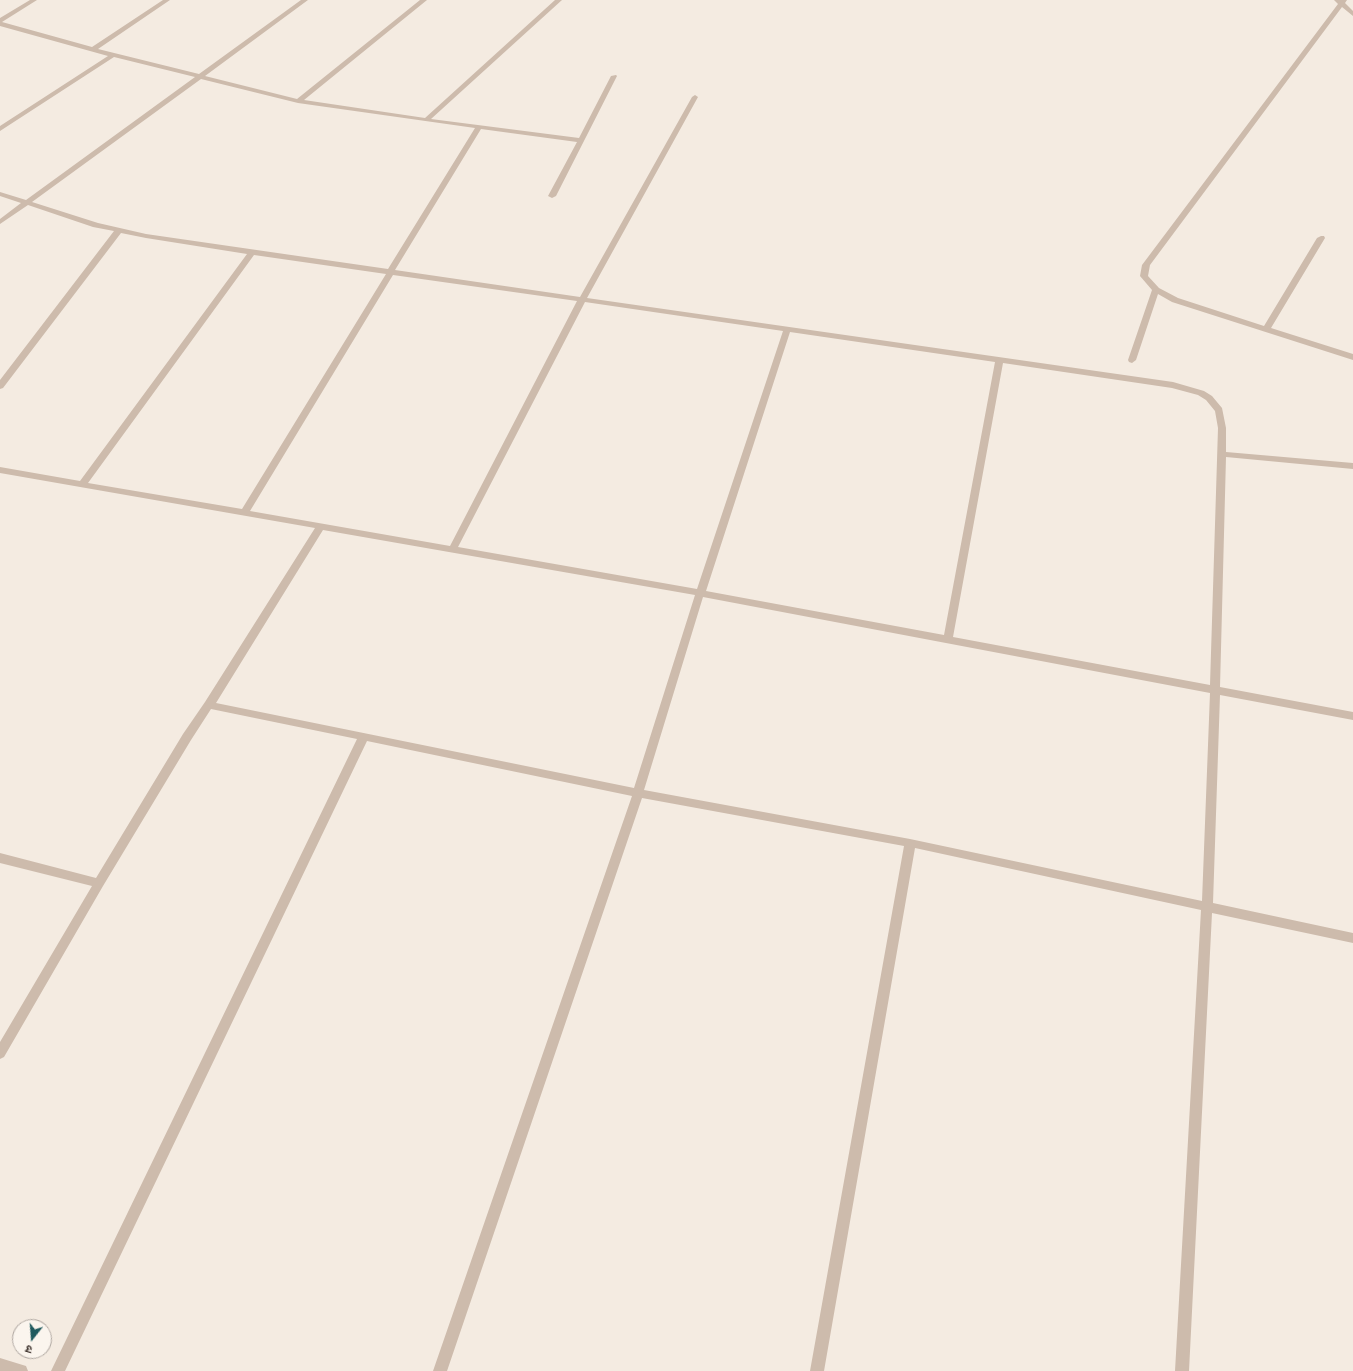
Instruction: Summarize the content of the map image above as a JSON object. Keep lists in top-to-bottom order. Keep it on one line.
{"north":"bottom"}
